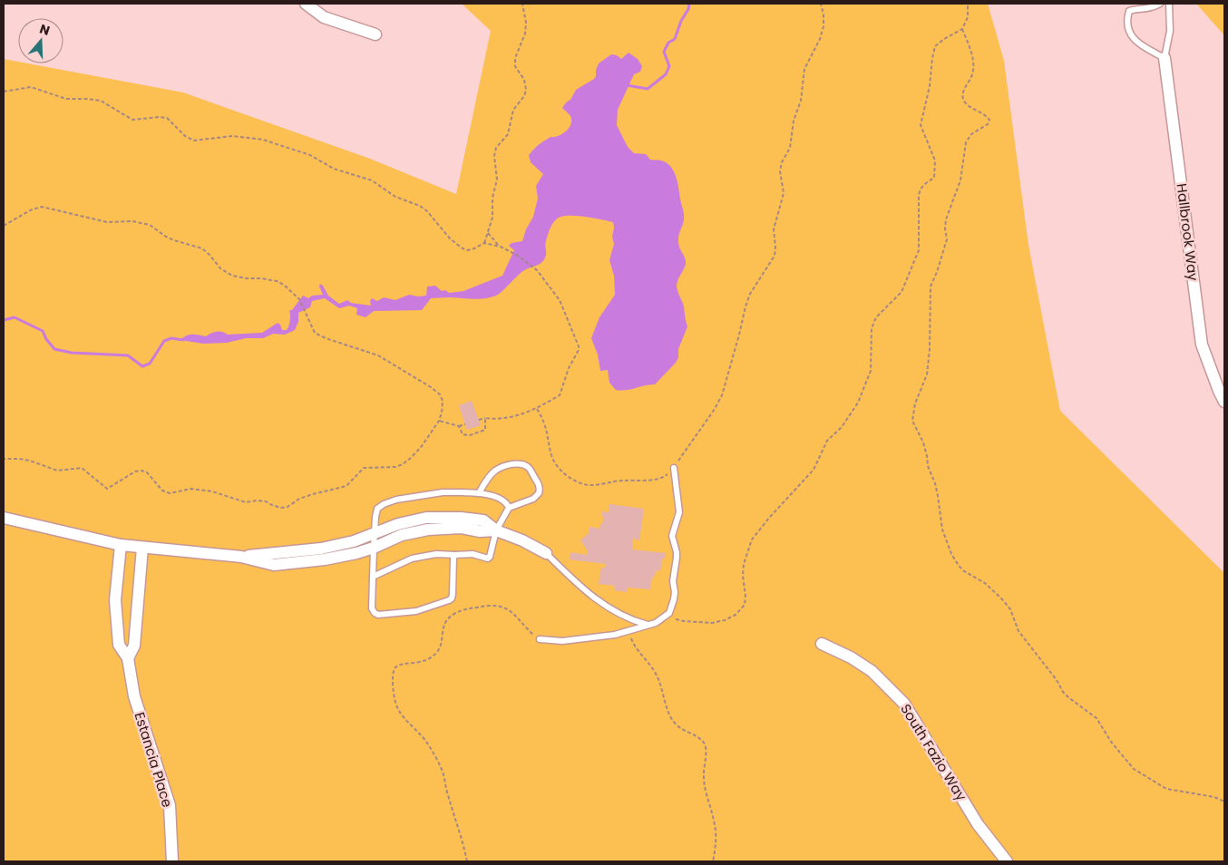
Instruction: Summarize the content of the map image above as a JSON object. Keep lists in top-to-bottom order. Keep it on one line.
{"streets":{"street":["Hallbrook Way","South Fazio Way","Estancia Place"]},"north":"top"}
